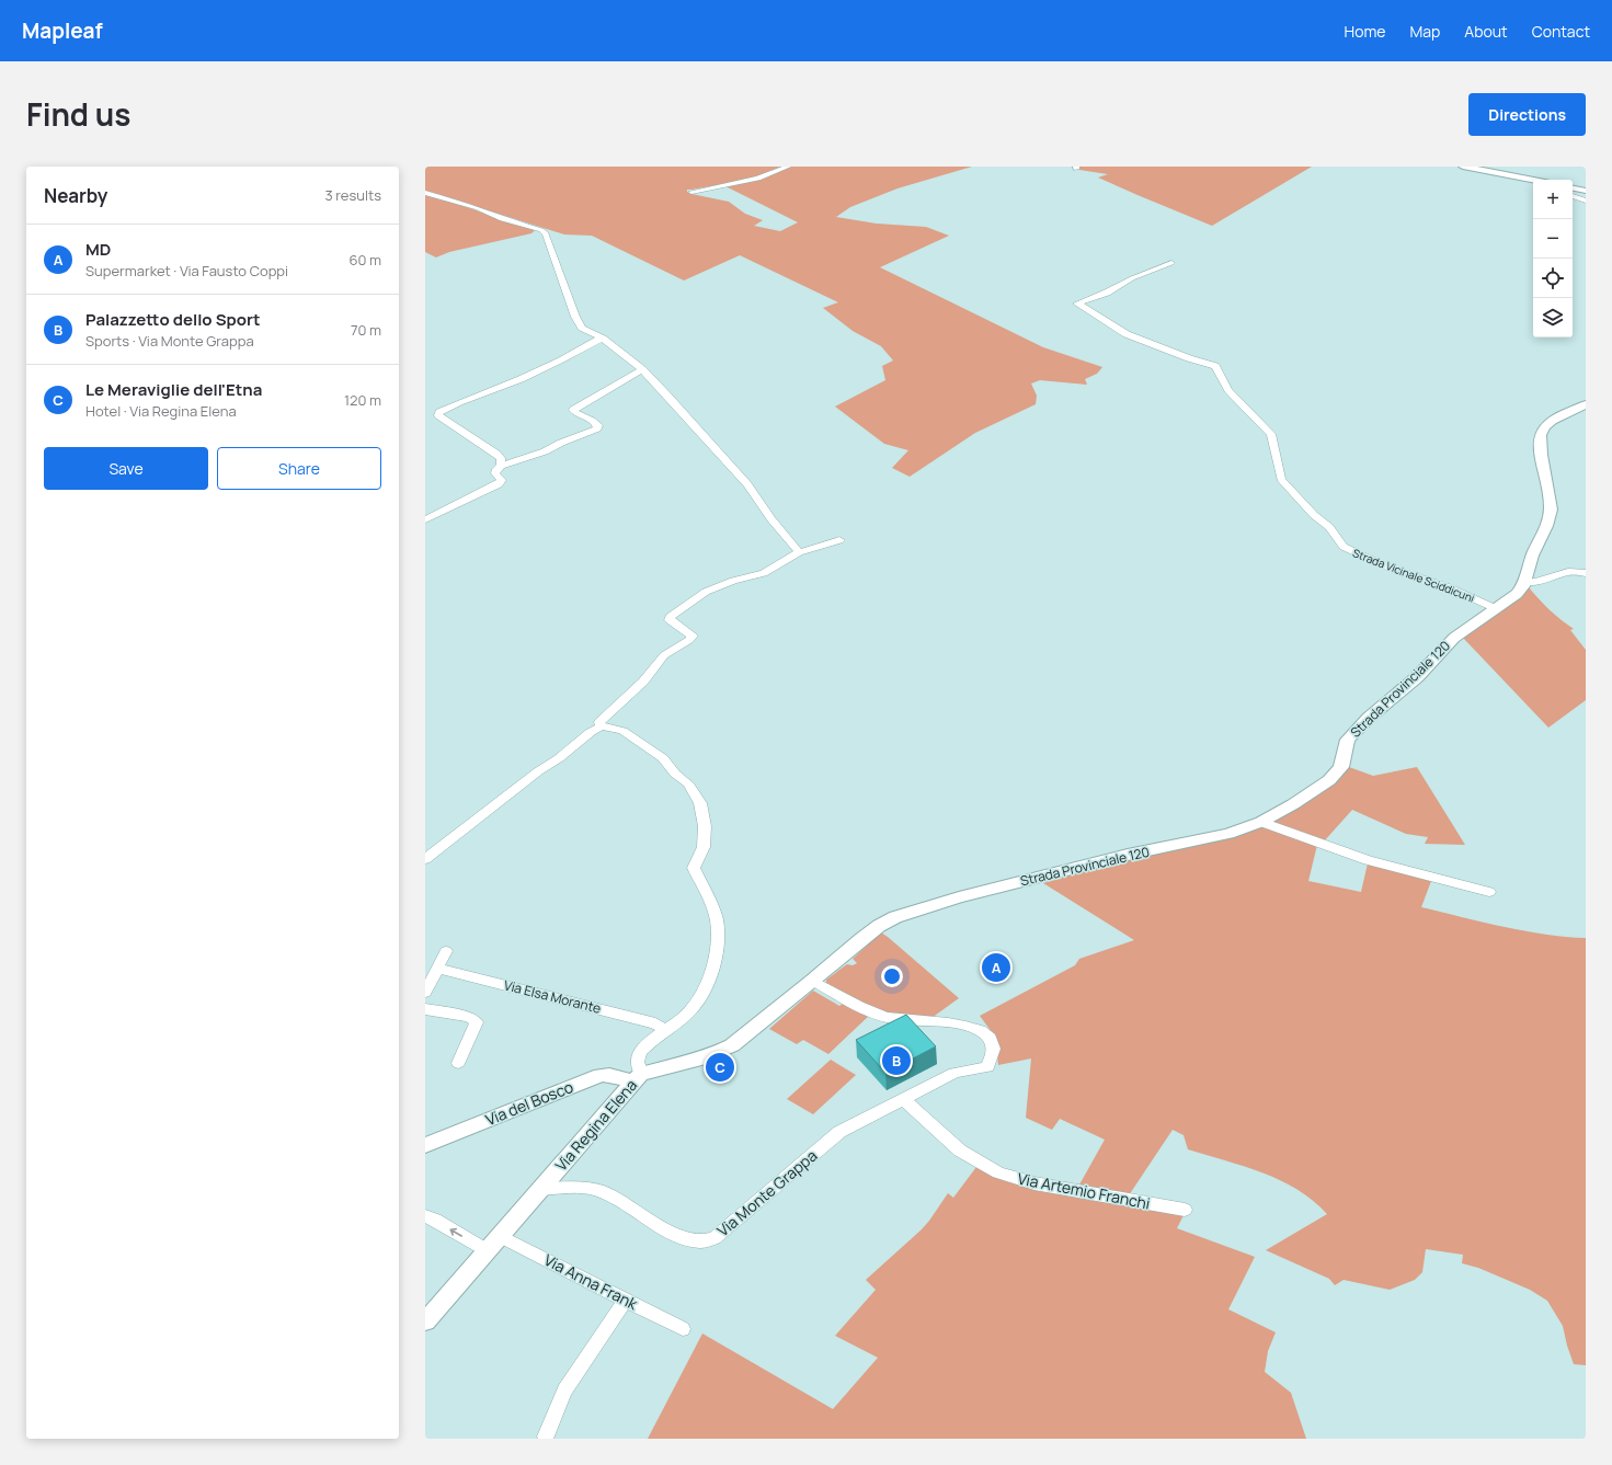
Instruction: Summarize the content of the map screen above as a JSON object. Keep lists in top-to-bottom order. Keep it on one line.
{"streets":{"street":["Strada Vicinale Sciddicuni","Strada Provinciale 120","Via Elsa Morante","Via del Bosco","Via Regina Elena","Via Artemio Franchi","Via Monte Grappa","Via Anna Frank"]},"crossings":[["Strada Vicinale Sciddicuni","Strada Provinciale 120"],["Strada Provinciale 120","Via Regina Elena"],["Via del Bosco","Via Regina Elena"],["Via Regina Elena","Via Monte Grappa"],["Via Regina Elena","Via Anna Frank"],["Via Artemio Franchi","Via Monte Grappa"]],"page":{"header":"Mapleaf","nav":["Home","Map","About","Contact"],"title":"Find us","buttons":["Directions",["Save","Share"]],"heading":["Nearby","3 results"],"map_buttons":["+","−"],"list":[{"mark":"A","name":"MD","note":"Supermarket · Via Fausto Coppi","value":"60 m"},{"mark":"B","name":"Palazzetto dello Sport","note":"Sports · Via Monte Grappa","value":"70 m"},{"mark":"C","name":"Le Meraviglie dell'Etna","note":"Hotel · Via Regina Elena","value":"120 m"}],"pins":["A","B","C"]}}
